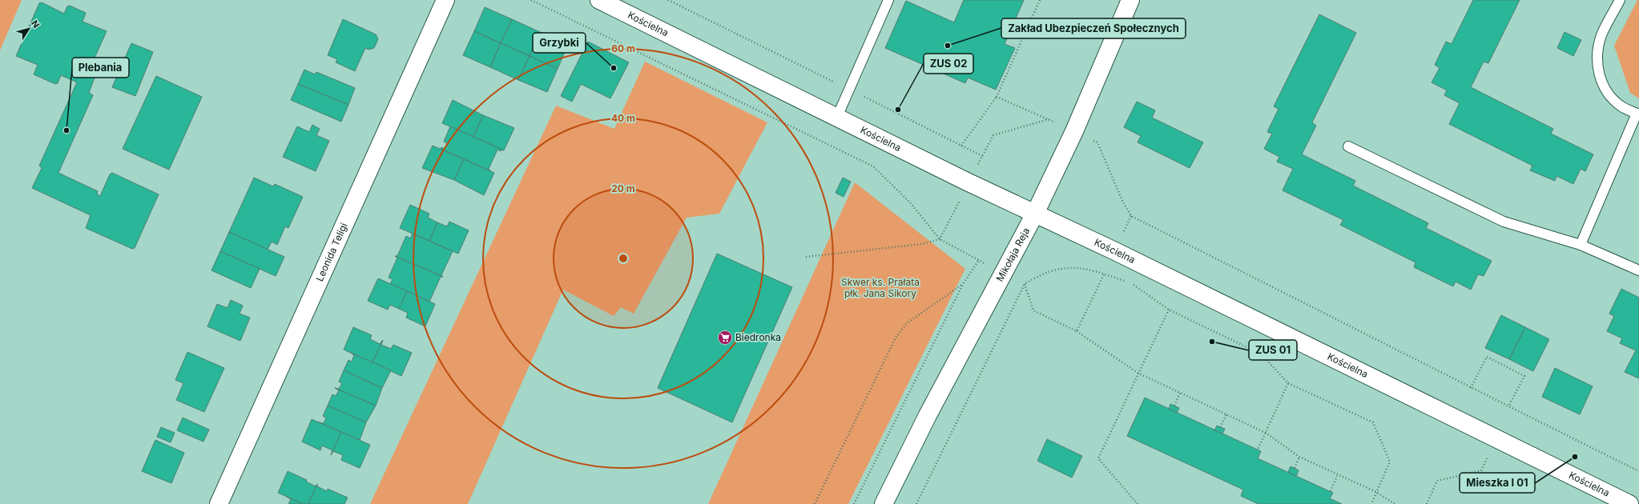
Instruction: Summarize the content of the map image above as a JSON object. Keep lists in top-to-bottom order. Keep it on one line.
{"streets":{"street":["Kościelna","Leonida Teligi","Mikołaja Reja"]},"crossings":[["Kościelna","Mikołaja Reja"]],"parks":["Skwer ks. Prałata płk. Jana Sikory"],"places":{"other":["Zakład Ubezpieczeń Społecznych","Grzybki","ZUS 02","Plebania","ZUS 01","Mieszka I 01"],"supermarket":["Biedronka"]},"north":"top right","rings":["60 m","40 m","20 m"]}
